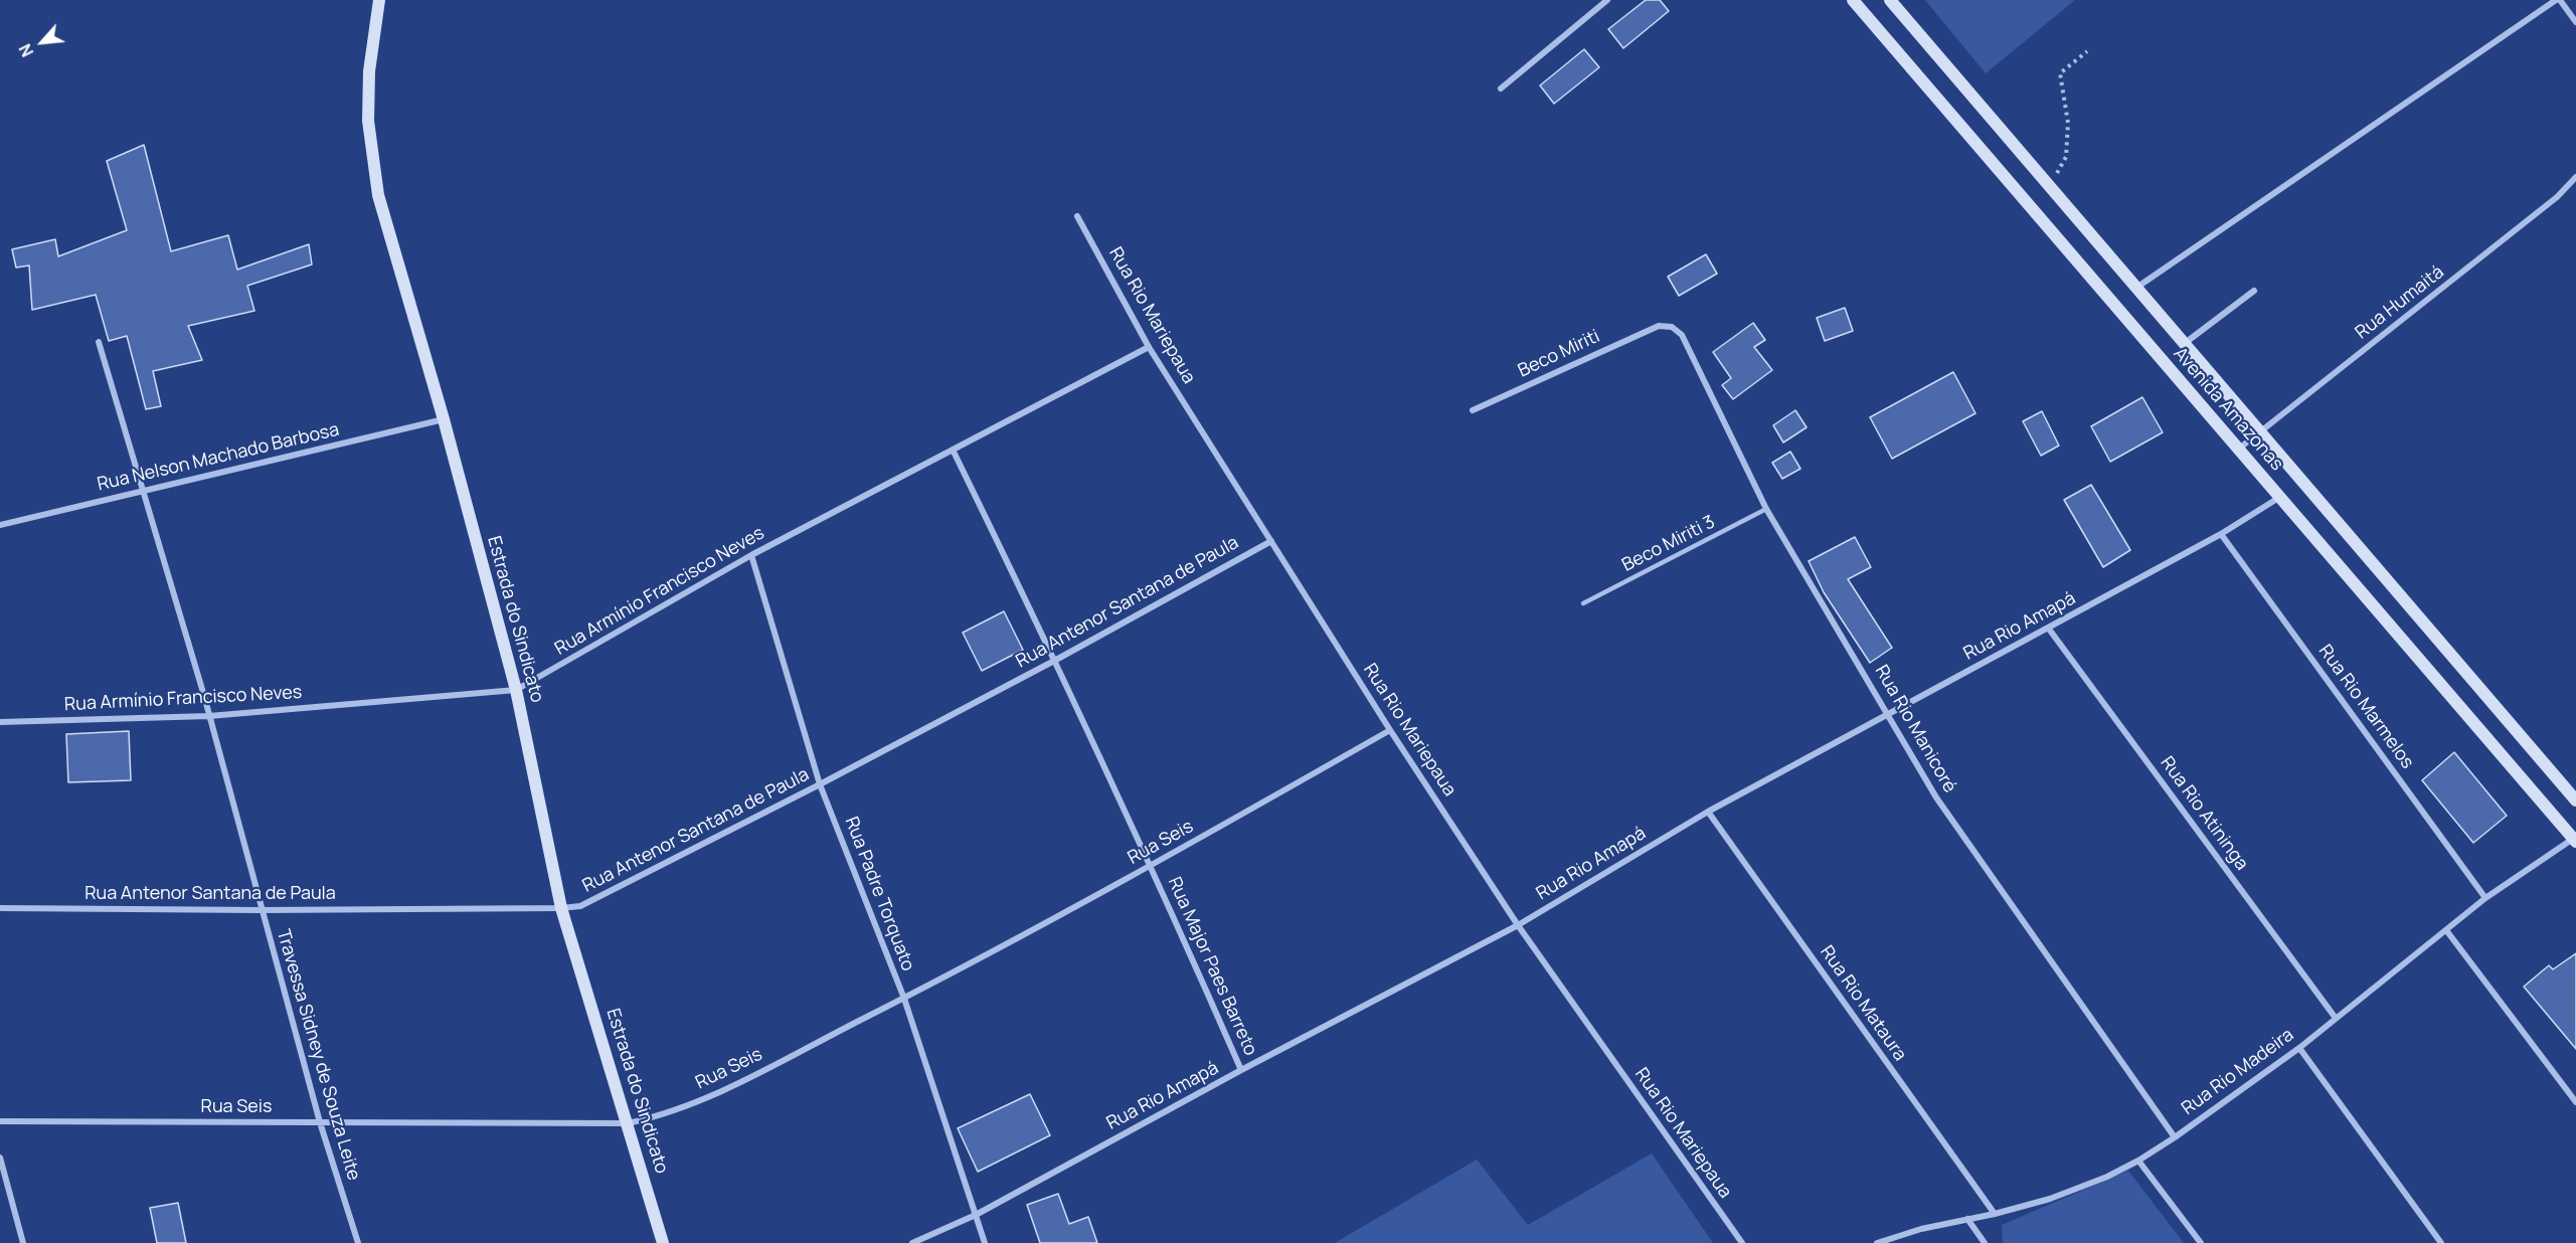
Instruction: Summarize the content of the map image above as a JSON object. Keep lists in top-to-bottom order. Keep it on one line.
{"streets":{"street":["Rua Humaitá","Rua Rio Mariepaua","Beco Miriti","Avenida Amazonas","Rua Nelson Machado Barbosa","Rua Armínio Francisco Neves","Rua Antenor Santana de Paula","Estrada do Sindicato","Rua Rio Amapá","Rua Rio Marmelos","Rua Rio Manicoré","Rua Rio Atininga","Rua Seis","Rua Padre Torquato","Rua Major Paes Barreto","Rua Rio Mataura","Travessa Sidney de Souza Leite","Rua Rio Madeira"],"lane":["Beco Miriti 3"]},"crossings":[["Rua Humaitá","Avenida Amazonas"],["Rua Rio Mariepaua","Rua Armínio Francisco Neves"],["Rua Rio Mariepaua","Rua Antenor Santana de Paula"],["Rua Rio Mariepaua","Rua Rio Amapá"],["Rua Rio Mariepaua","Rua Seis"],["Beco Miriti","Rua Rio Manicoré"],["Avenida Amazonas","Rua Rio Amapá"],["Avenida Amazonas","Rua Rio Madeira"],["Rua Nelson Machado Barbosa","Estrada do Sindicato"],["Rua Nelson Machado Barbosa","Travessa Sidney de Souza Leite"],["Beco Miriti 3","Rua Rio Manicoré"],["Rua Armínio Francisco Neves","Estrada do Sindicato"],["Rua Armínio Francisco Neves","Rua Padre Torquato"],["Rua Armínio Francisco Neves","Rua Major Paes Barreto"],["Rua Armínio Francisco Neves","Travessa Sidney de Souza Leite"],["Rua Antenor Santana de Paula","Estrada do Sindicato"],["Rua Antenor Santana de Paula","Rua Padre Torquato"],["Rua Antenor Santana de Paula","Rua Major Paes Barreto"],["Rua Antenor Santana de Paula","Travessa Sidney de Souza Leite"],["Estrada do Sindicato","Rua Seis"],["Rua Rio Amapá","Rua Rio Marmelos"],["Rua Rio Amapá","Rua Rio Manicoré"],["Rua Rio Amapá","Rua Rio Atininga"],["Rua Rio Amapá","Rua Padre Torquato"],["Rua Rio Amapá","Rua Major Paes Barreto"],["Rua Rio Amapá","Rua Rio Mataura"],["Rua Rio Marmelos","Rua Rio Madeira"],["Rua Rio Manicoré","Rua Rio Madeira"],["Rua Rio Atininga","Rua Rio Madeira"],["Rua Seis","Rua Padre Torquato"],["Rua Seis","Rua Major Paes Barreto"],["Rua Seis","Travessa Sidney de Souza Leite"],["Rua Rio Mataura","Rua Rio Madeira"]],"north":"bottom left"}
